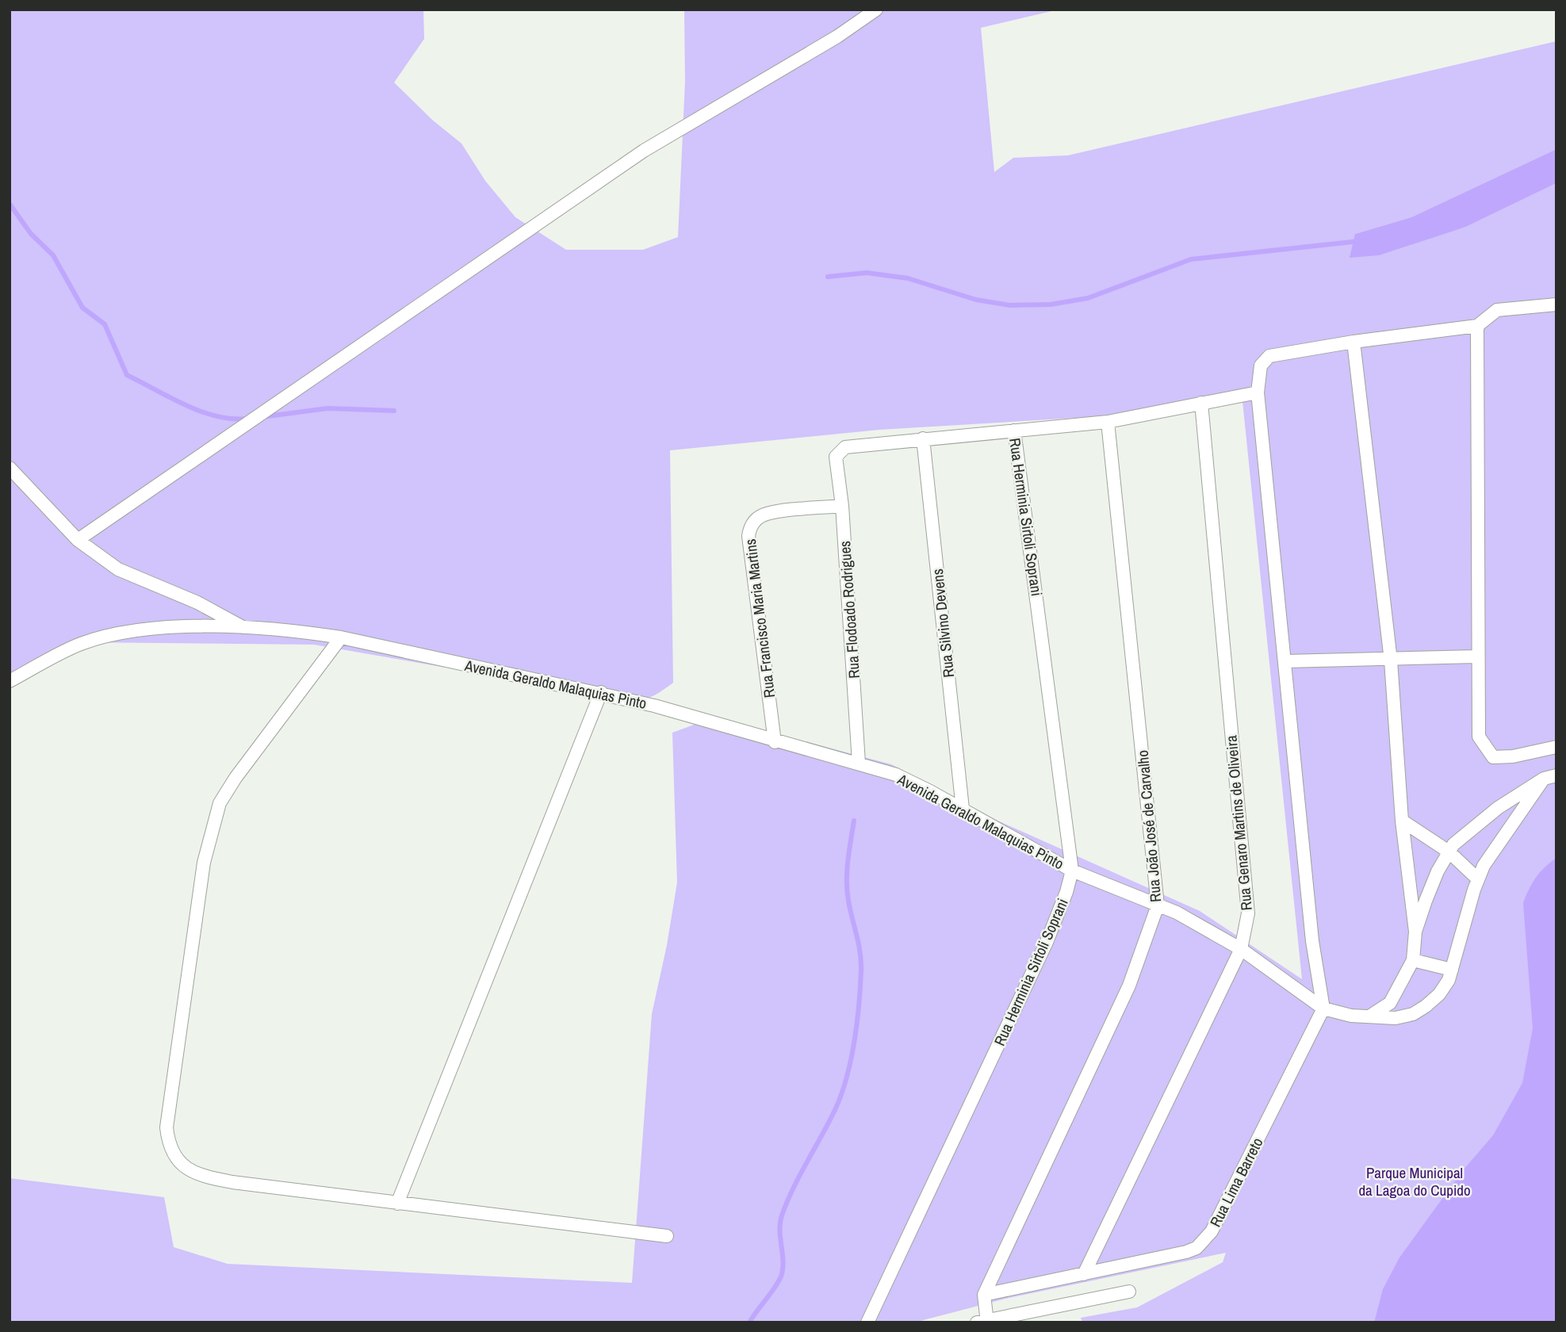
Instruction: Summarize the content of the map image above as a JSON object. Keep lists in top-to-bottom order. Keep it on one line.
{"streets":{"street":["Rua Herminia Sirtoli Soprani","Rua Flodoado Rodrigues","Rua Francisco Maria Martins","Rua Silvino Devens","Avenida Geraldo Malaquias Pinto","Rua Genaro Martins de Oliveira","Rua João José de Carvalho","Rua Lima Barreto"]},"crossings":[["Rua Herminia Sirtoli Soprani","Avenida Geraldo Malaquias Pinto"],["Rua Flodoado Rodrigues","Rua Francisco Maria Martins"],["Rua Flodoado Rodrigues","Rua Silvino Devens"],["Rua Flodoado Rodrigues","Avenida Geraldo Malaquias Pinto"],["Rua Francisco Maria Martins","Avenida Geraldo Malaquias Pinto"],["Rua Silvino Devens","Avenida Geraldo Malaquias Pinto"],["Avenida Geraldo Malaquias Pinto","Rua Genaro Martins de Oliveira"],["Avenida Geraldo Malaquias Pinto","Rua João José de Carvalho"],["Avenida Geraldo Malaquias Pinto","Rua Lima Barreto"],["Rua Genaro Martins de Oliveira","Rua Lima Barreto"],["Rua João José de Carvalho","Rua Lima Barreto"]],"parks":["Parque Municipal da Lagoa do Cupido"]}
